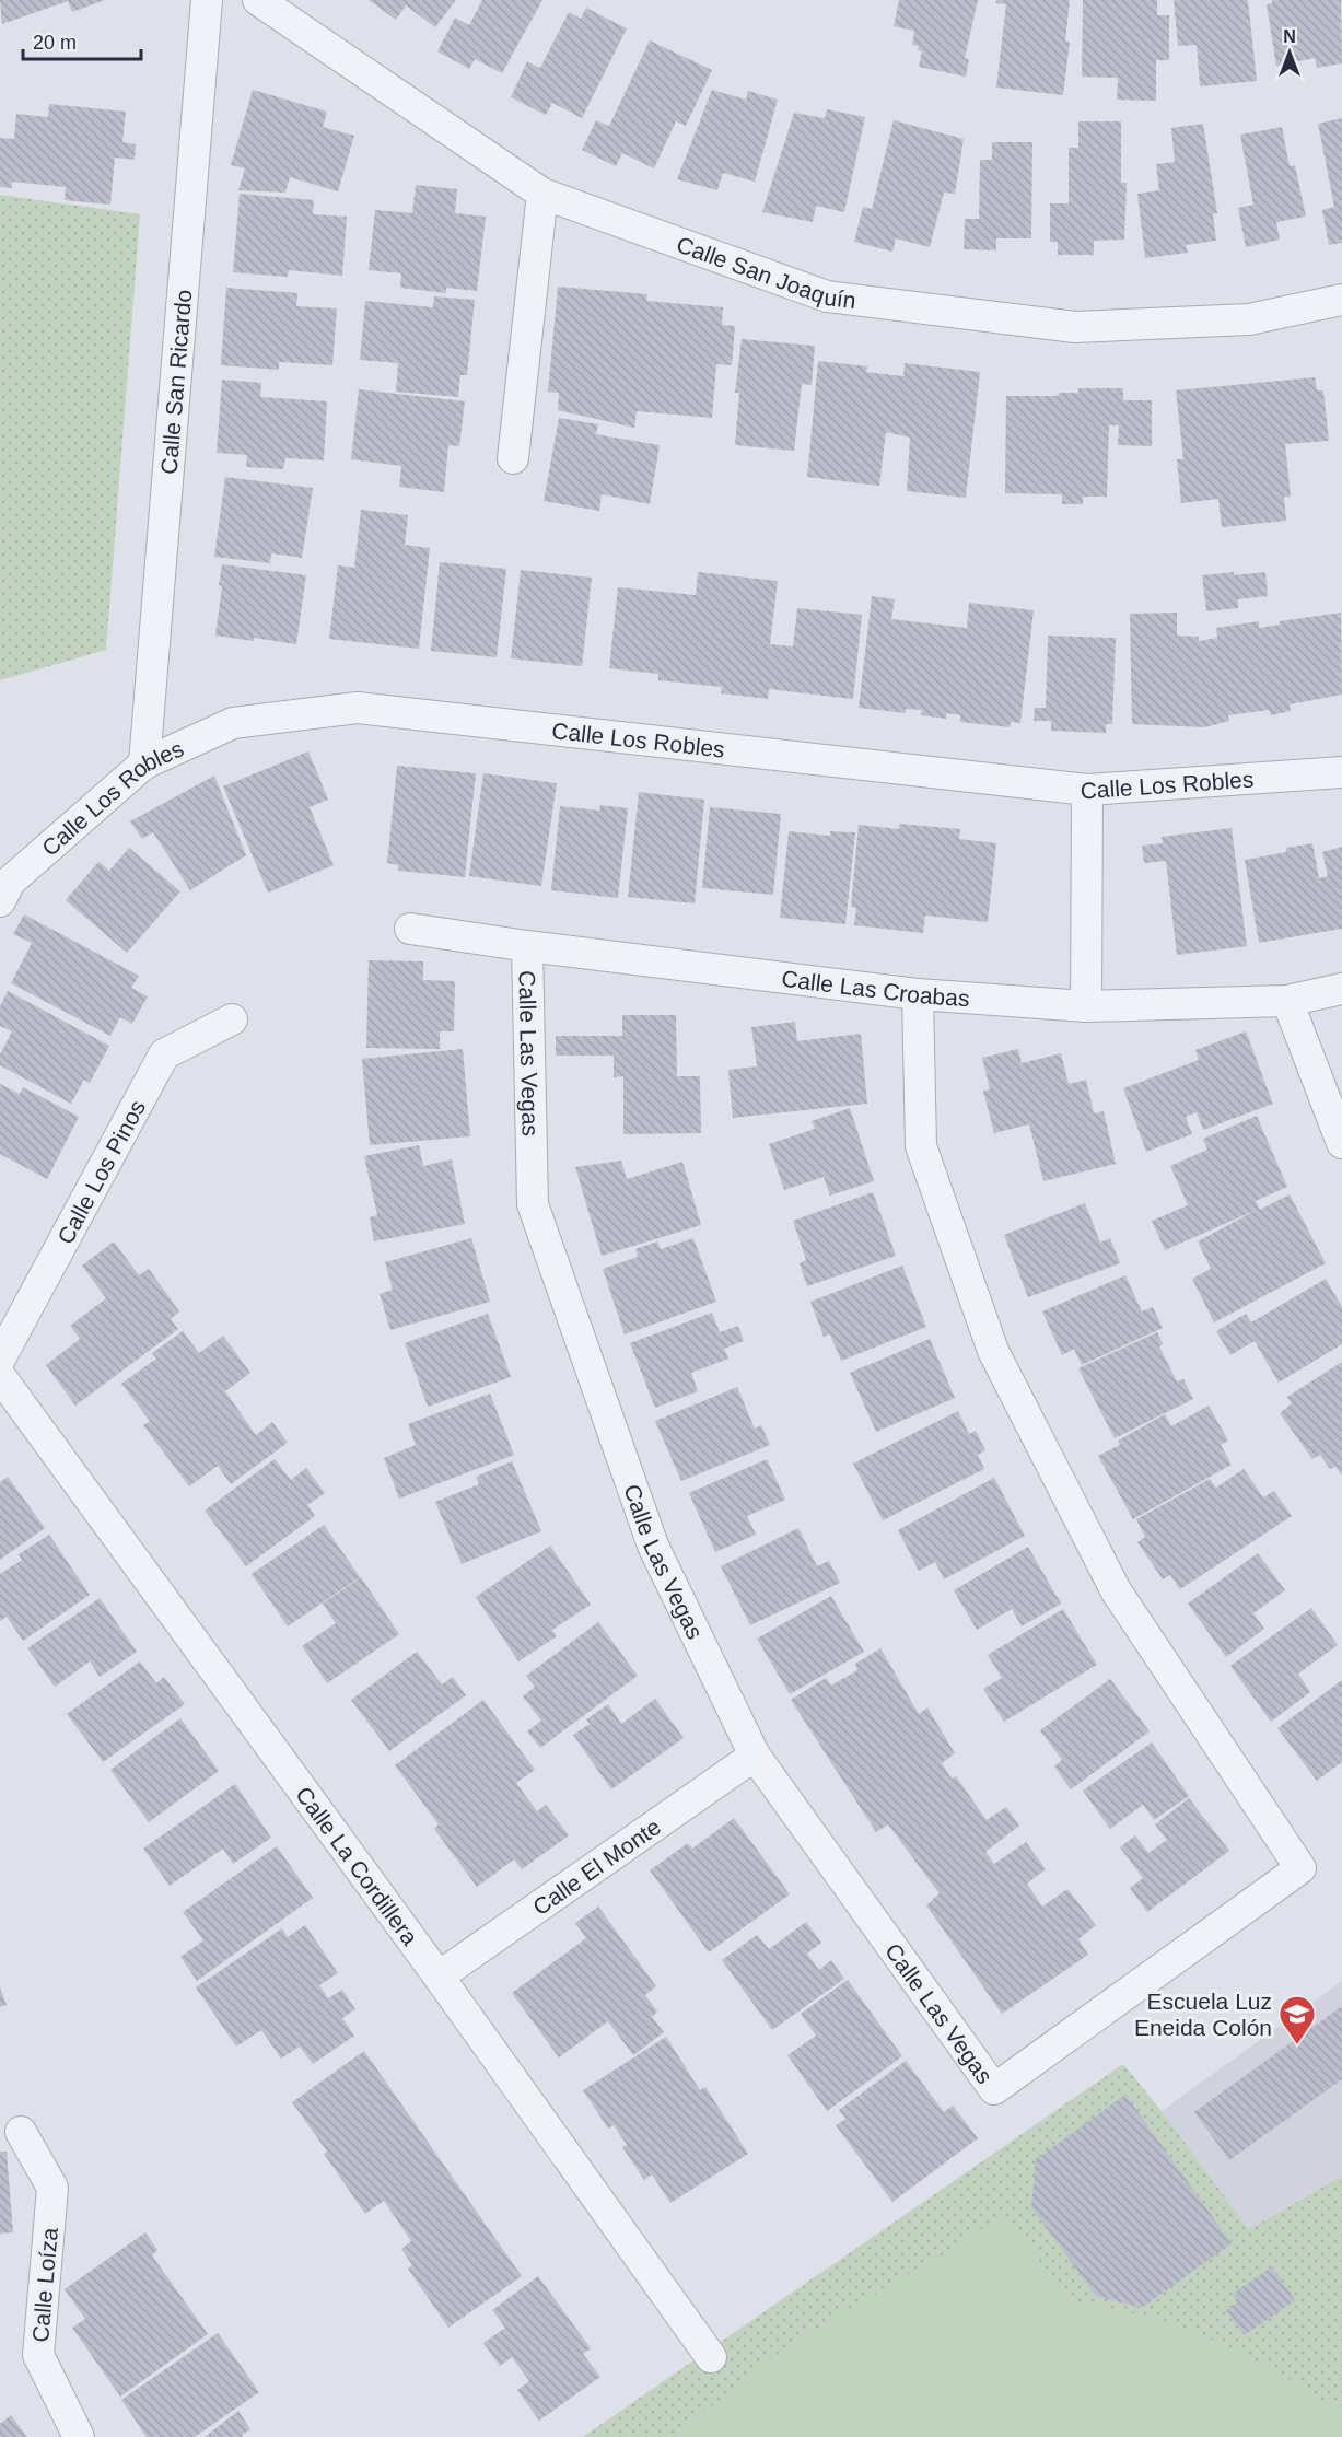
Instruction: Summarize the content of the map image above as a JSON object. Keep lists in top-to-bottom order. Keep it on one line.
{"streets":{"street":["Calle San Joaquín","Calle San Ricardo","Calle Los Robles","Calle Las Croabas","Calle Las Vegas","Calle Los Pinos","Calle La Cordillera","Calle El Monte","Calle Loíza"]},"crossings":[["Calle San Ricardo","Calle Los Robles"],["Calle Las Croabas","Calle Las Vegas"],["Calle Las Vegas","Calle El Monte"],["Calle La Cordillera","Calle El Monte"]],"places":{"school or university":["Escuela Luz Eneida Colón"]},"scale_bar":"20 m","north":"top"}
